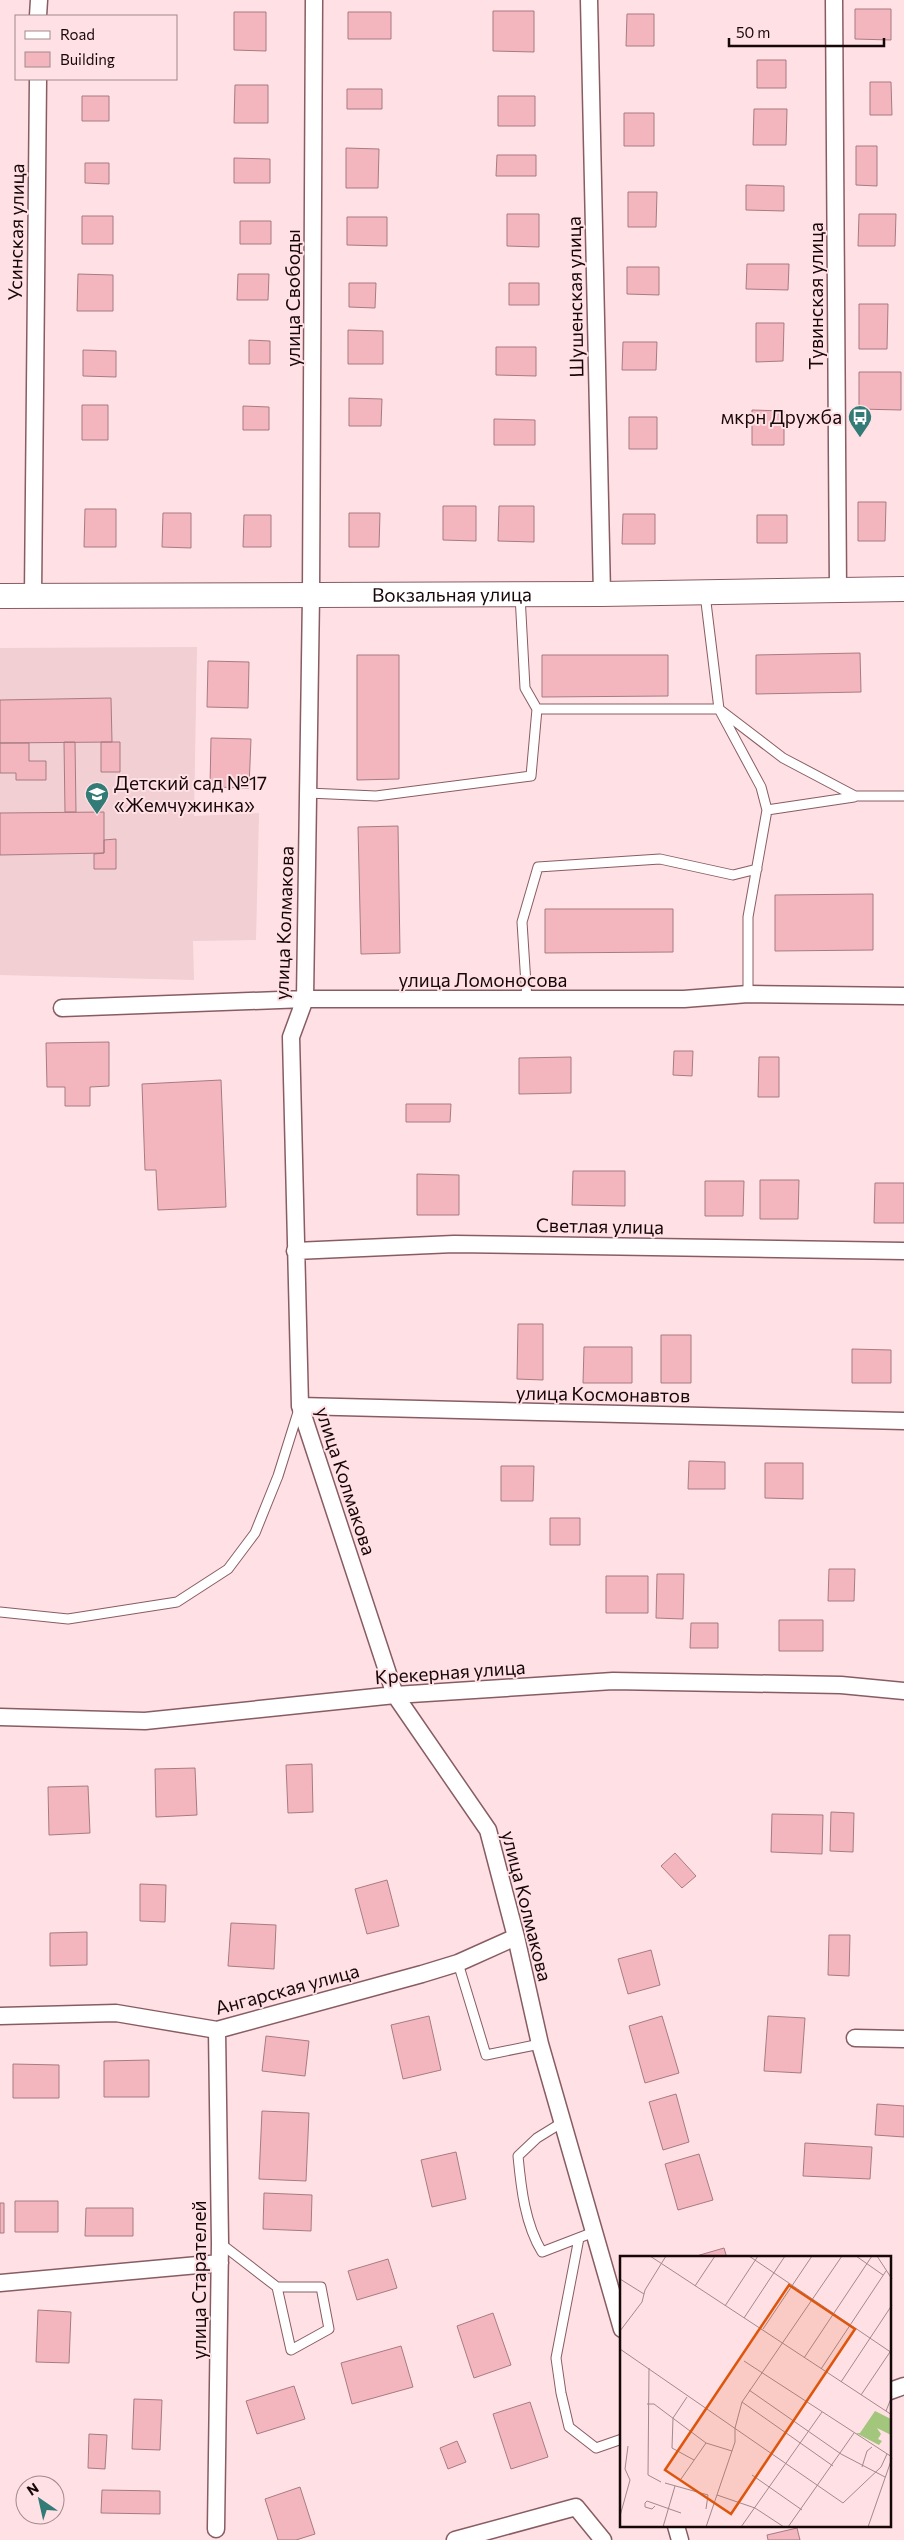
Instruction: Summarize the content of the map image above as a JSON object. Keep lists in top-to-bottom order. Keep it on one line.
{"streets":{"street":["Усинская улица","Тувинская улица","Шушенская улица","улица Свободы","Вокзальная улица","улица Колмакова","улица Ломоносова","Светлая улица","улица Космонавтов","Крекерная улица","Ангарская улица","улица Старателей"]},"crossings":[["Усинская улица","Вокзальная улица"],["Тувинская улица","Вокзальная улица"],["Шушенская улица","Вокзальная улица"],["улица Свободы","Вокзальная улица"],["улица Свободы","улица Колмакова"],["Вокзальная улица","улица Колмакова"],["улица Колмакова","улица Ломоносова"],["улица Колмакова","Светлая улица"],["улица Колмакова","улица Космонавтов"],["улица Колмакова","Крекерная улица"],["улица Колмакова","Ангарская улица"],["Ангарская улица","улица Старателей"]],"places":{"bus stop":["мкрн Дружба"],"school or university":["Детский сад №17 «Жемчужинка»"]},"legend":["Road","Building"],"scale_bar":"50 m","north":"top left"}
